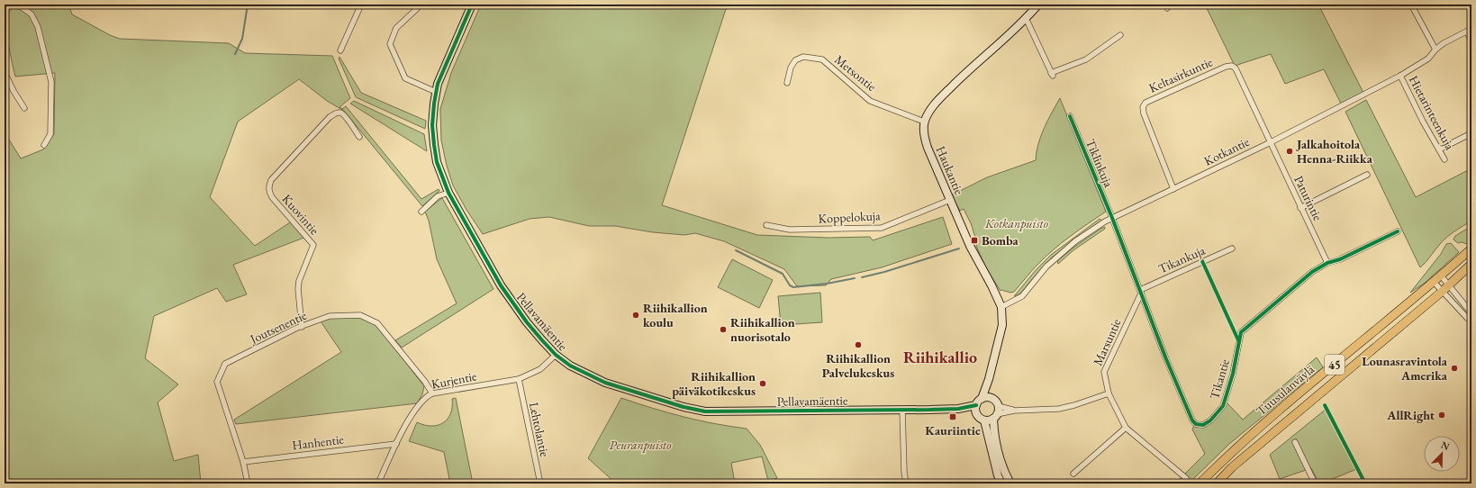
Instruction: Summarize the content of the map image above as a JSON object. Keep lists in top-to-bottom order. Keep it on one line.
{"streets":{"main road":["45","Tuusulanväylä"],"street":["Metsontie","Keltasirkuntie","Hietarinteenkuja","Kotkantie","Tiklinkuja","Haukantie","Paturintie","Kuovintie","Koppelokuja","Tikankuja","Pellavamäentie","Joutsenentie","Marsuntie","Tikantie","Kurjentie","Lehtolantie","Hanhentie"]},"crossings":[["Metsontie","Haukantie"],["Keltasirkuntie","Kotkantie"],["Keltasirkuntie","Paturintie"],["Hietarinteenkuja","Kotkantie"],["Kotkantie","Tiklinkuja"],["Kotkantie","Haukantie"],["Kotkantie","Paturintie"],["Kotkantie","Tikantie"],["Tiklinkuja","Tikantie"],["Haukantie","Koppelokuja"],["Haukantie","Pellavamäentie"],["Paturintie","Tikantie"],["Kuovintie","Joutsenentie"],["Tikankuja","Marsuntie"],["Tikankuja","Tikantie"],["Pellavamäentie","Kurjentie"],["Joutsenentie","Kurjentie"],["Joutsenentie","Hanhentie"],["Marsuntie","Tikantie"],["Kurjentie","Lehtolantie"],["Kurjentie","Hanhentie"]],"districts":["Riihikallio"],"parks":["Kotkanpuisto","Peuranpuisto"],"places":{"other":["Jalkahoitola Henna-Riikka","Riihikallion koulu","Riihikallion nuorisotalo","Riihikallion Palvelukeskus","Lounasravintola Amerika","Riihikallion päiväkotikeskus","AllRight"],"transit":["Bomba","Kauriintie"]},"north":"top right"}
